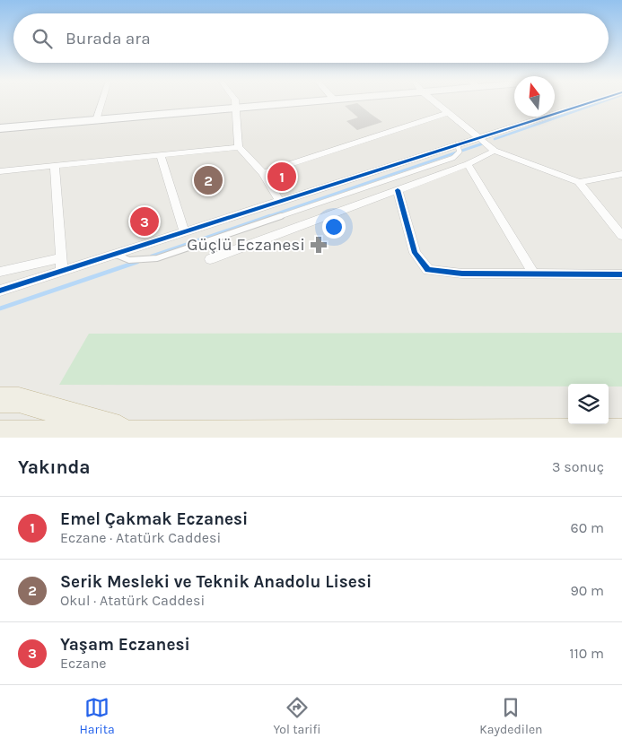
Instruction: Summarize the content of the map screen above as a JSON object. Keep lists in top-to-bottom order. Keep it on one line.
{"places":{"pharmacy":["Güçlü Eczanesi"]},"north":"top","page":{"search":"Burada ara","pins":["1","2","3"],"heading":["Yakında","3 sonuç"],"list":[{"mark":"1","name":"Emel Çakmak Eczanesi","note":"Eczane · Atatürk Caddesi","value":"60 m"},{"mark":"2","name":"Serik Mesleki ve Teknik Anadolu Lisesi","note":"Okul · Atatürk Caddesi","value":"90 m"},{"mark":"3","name":"Yaşam Eczanesi","note":"Eczane","value":"110 m"}],"nav":["Harita","Yol tarifi","Kaydedilen"]}}
